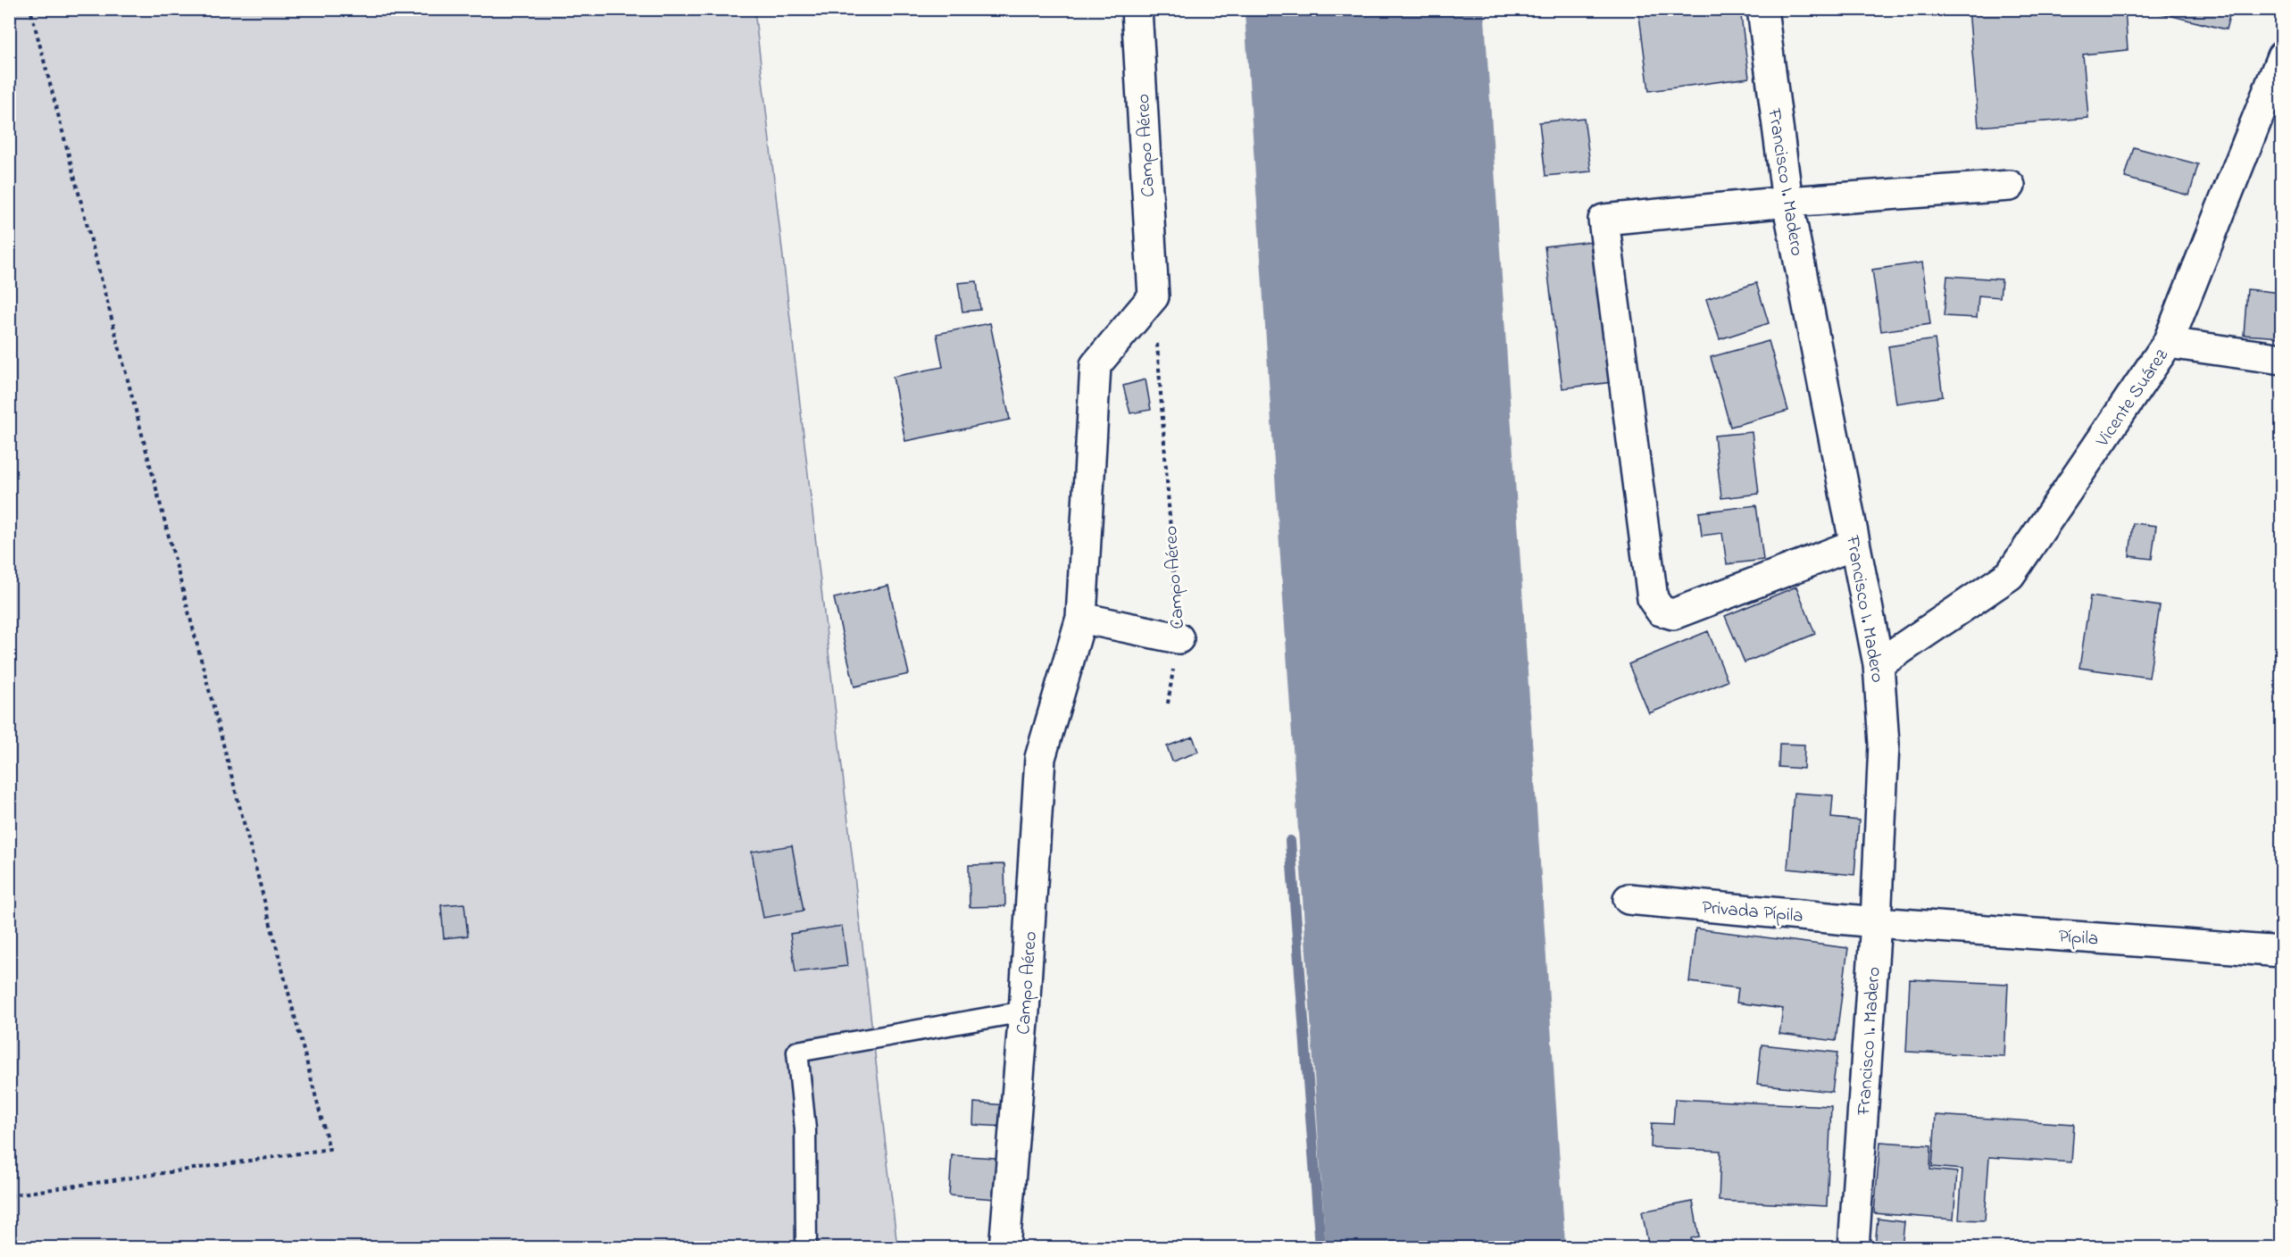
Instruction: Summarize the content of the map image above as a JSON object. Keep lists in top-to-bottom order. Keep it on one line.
{"streets":{"street":["Campo Aéreo","Francisco I. Madero","Vicente Suárez","Privada Pípila","Pípila"]},"crossings":[["Francisco I. Madero","Vicente Suárez"],["Francisco I. Madero","Privada Pípila"],["Francisco I. Madero","Pípila"],["Privada Pípila","Pípila"]]}
